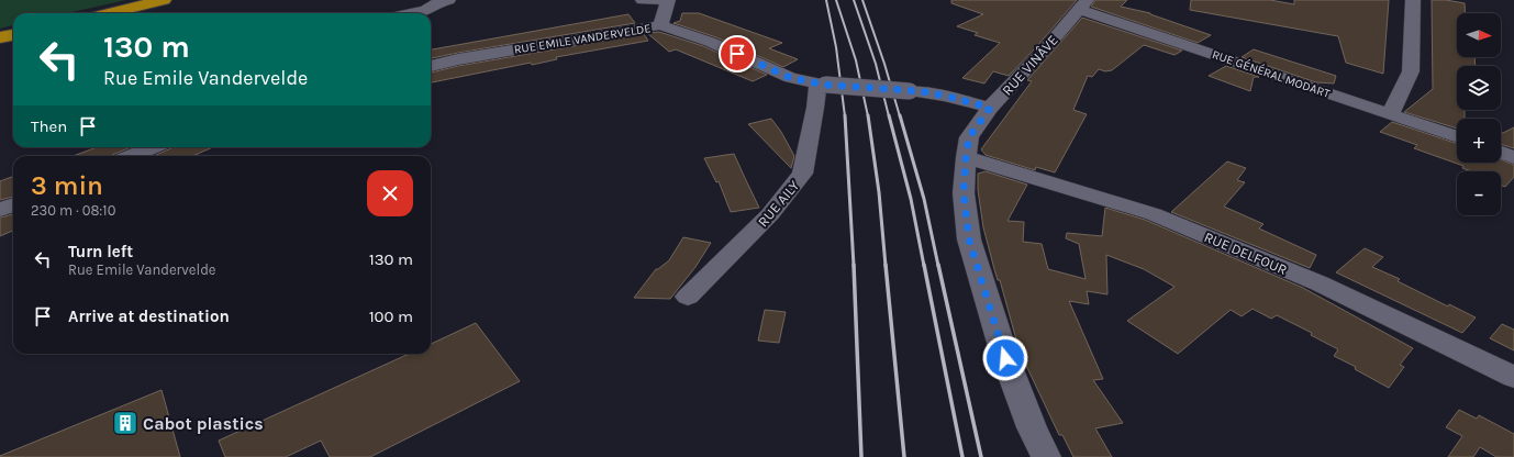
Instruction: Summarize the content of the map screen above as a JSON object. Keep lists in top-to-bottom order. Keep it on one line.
{"streets":{"street":["RUE EMILE VANDERVELDE","RUE VINÂVE","RUE GÉNÉRAL MODART","RUE AILY","RUE DELFOUR"]},"crossings":[["RUE EMILE VANDERVELDE","RUE VINÂVE"],["RUE EMILE VANDERVELDE","RUE AILY"],["RUE VINÂVE","RUE GÉNÉRAL MODART"],["RUE VINÂVE","RUE DELFOUR"]],"places":{"building":["Cabot plastics"]},"north":"right","page":{"map_buttons":["+","−"],"turn":["130 m","Rue Emile Vandervelde"],"then":"Then","heading":["3 min","230 m · 08:10"],"list":[{"name":"Turn left","note":"Rue Emile Vandervelde","value":"130 m"},{"name":"Arrive at destination","value":"100 m"}]}}
